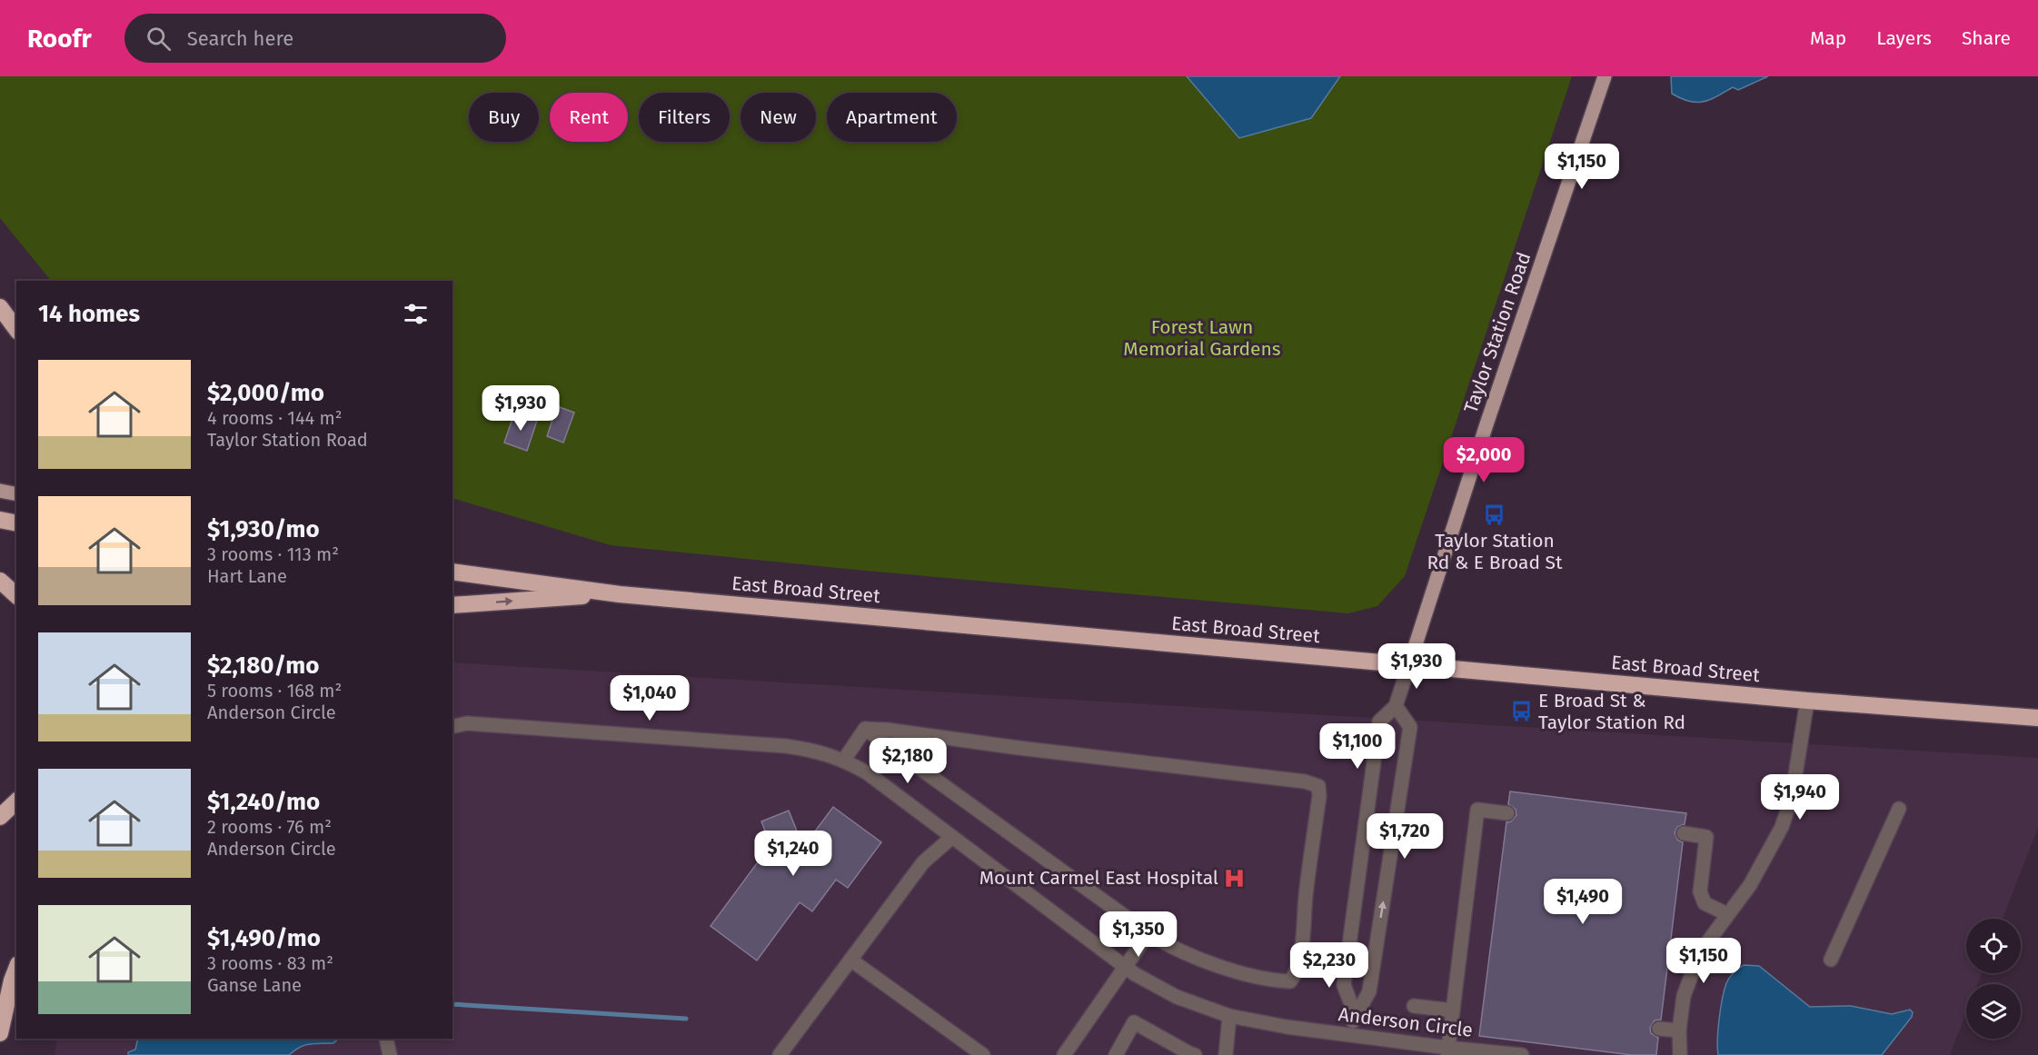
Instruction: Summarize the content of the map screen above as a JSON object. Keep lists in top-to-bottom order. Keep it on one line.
{"streets":{"highway":["East Broad Street"],"main road":["Taylor Station Road"],"street":["Anderson Circle"]},"crossings":[["Taylor Station Road","East Broad Street"]],"parks":["Forest Lawn Memorial Gardens"],"places":{"bus stop":["Taylor Station Rd & E Broad St","E Broad St & Taylor Station Rd"],"hospital":["Mount Carmel East Hospital"]},"page":{"header":"Roofr","search":"Search here","nav":["Map","Layers","Share"],"chip":["Buy","Rent","Filters","New","Apartment"],"price":["$1,150","$1,930","$2,000","$1,930","$1,040","$1,100","$2,180","$1,940","$1,720","$1,240","$1,490","$1,350","$1,150","$2,230"],"heading":"14 homes","list":[{"name":"$2,000/mo","note":"4 rooms · 144 m² · Taylor Station Road"},{"name":"$1,930/mo","note":"3 rooms · 113 m² · Hart Lane"},{"name":"$2,180/mo","note":"5 rooms · 168 m² · Anderson Circle"},{"name":"$1,240/mo","note":"2 rooms · 76 m² · Anderson Circle"},{"name":"$1,490/mo","note":"3 rooms · 83 m² · Ganse Lane"}]}}
